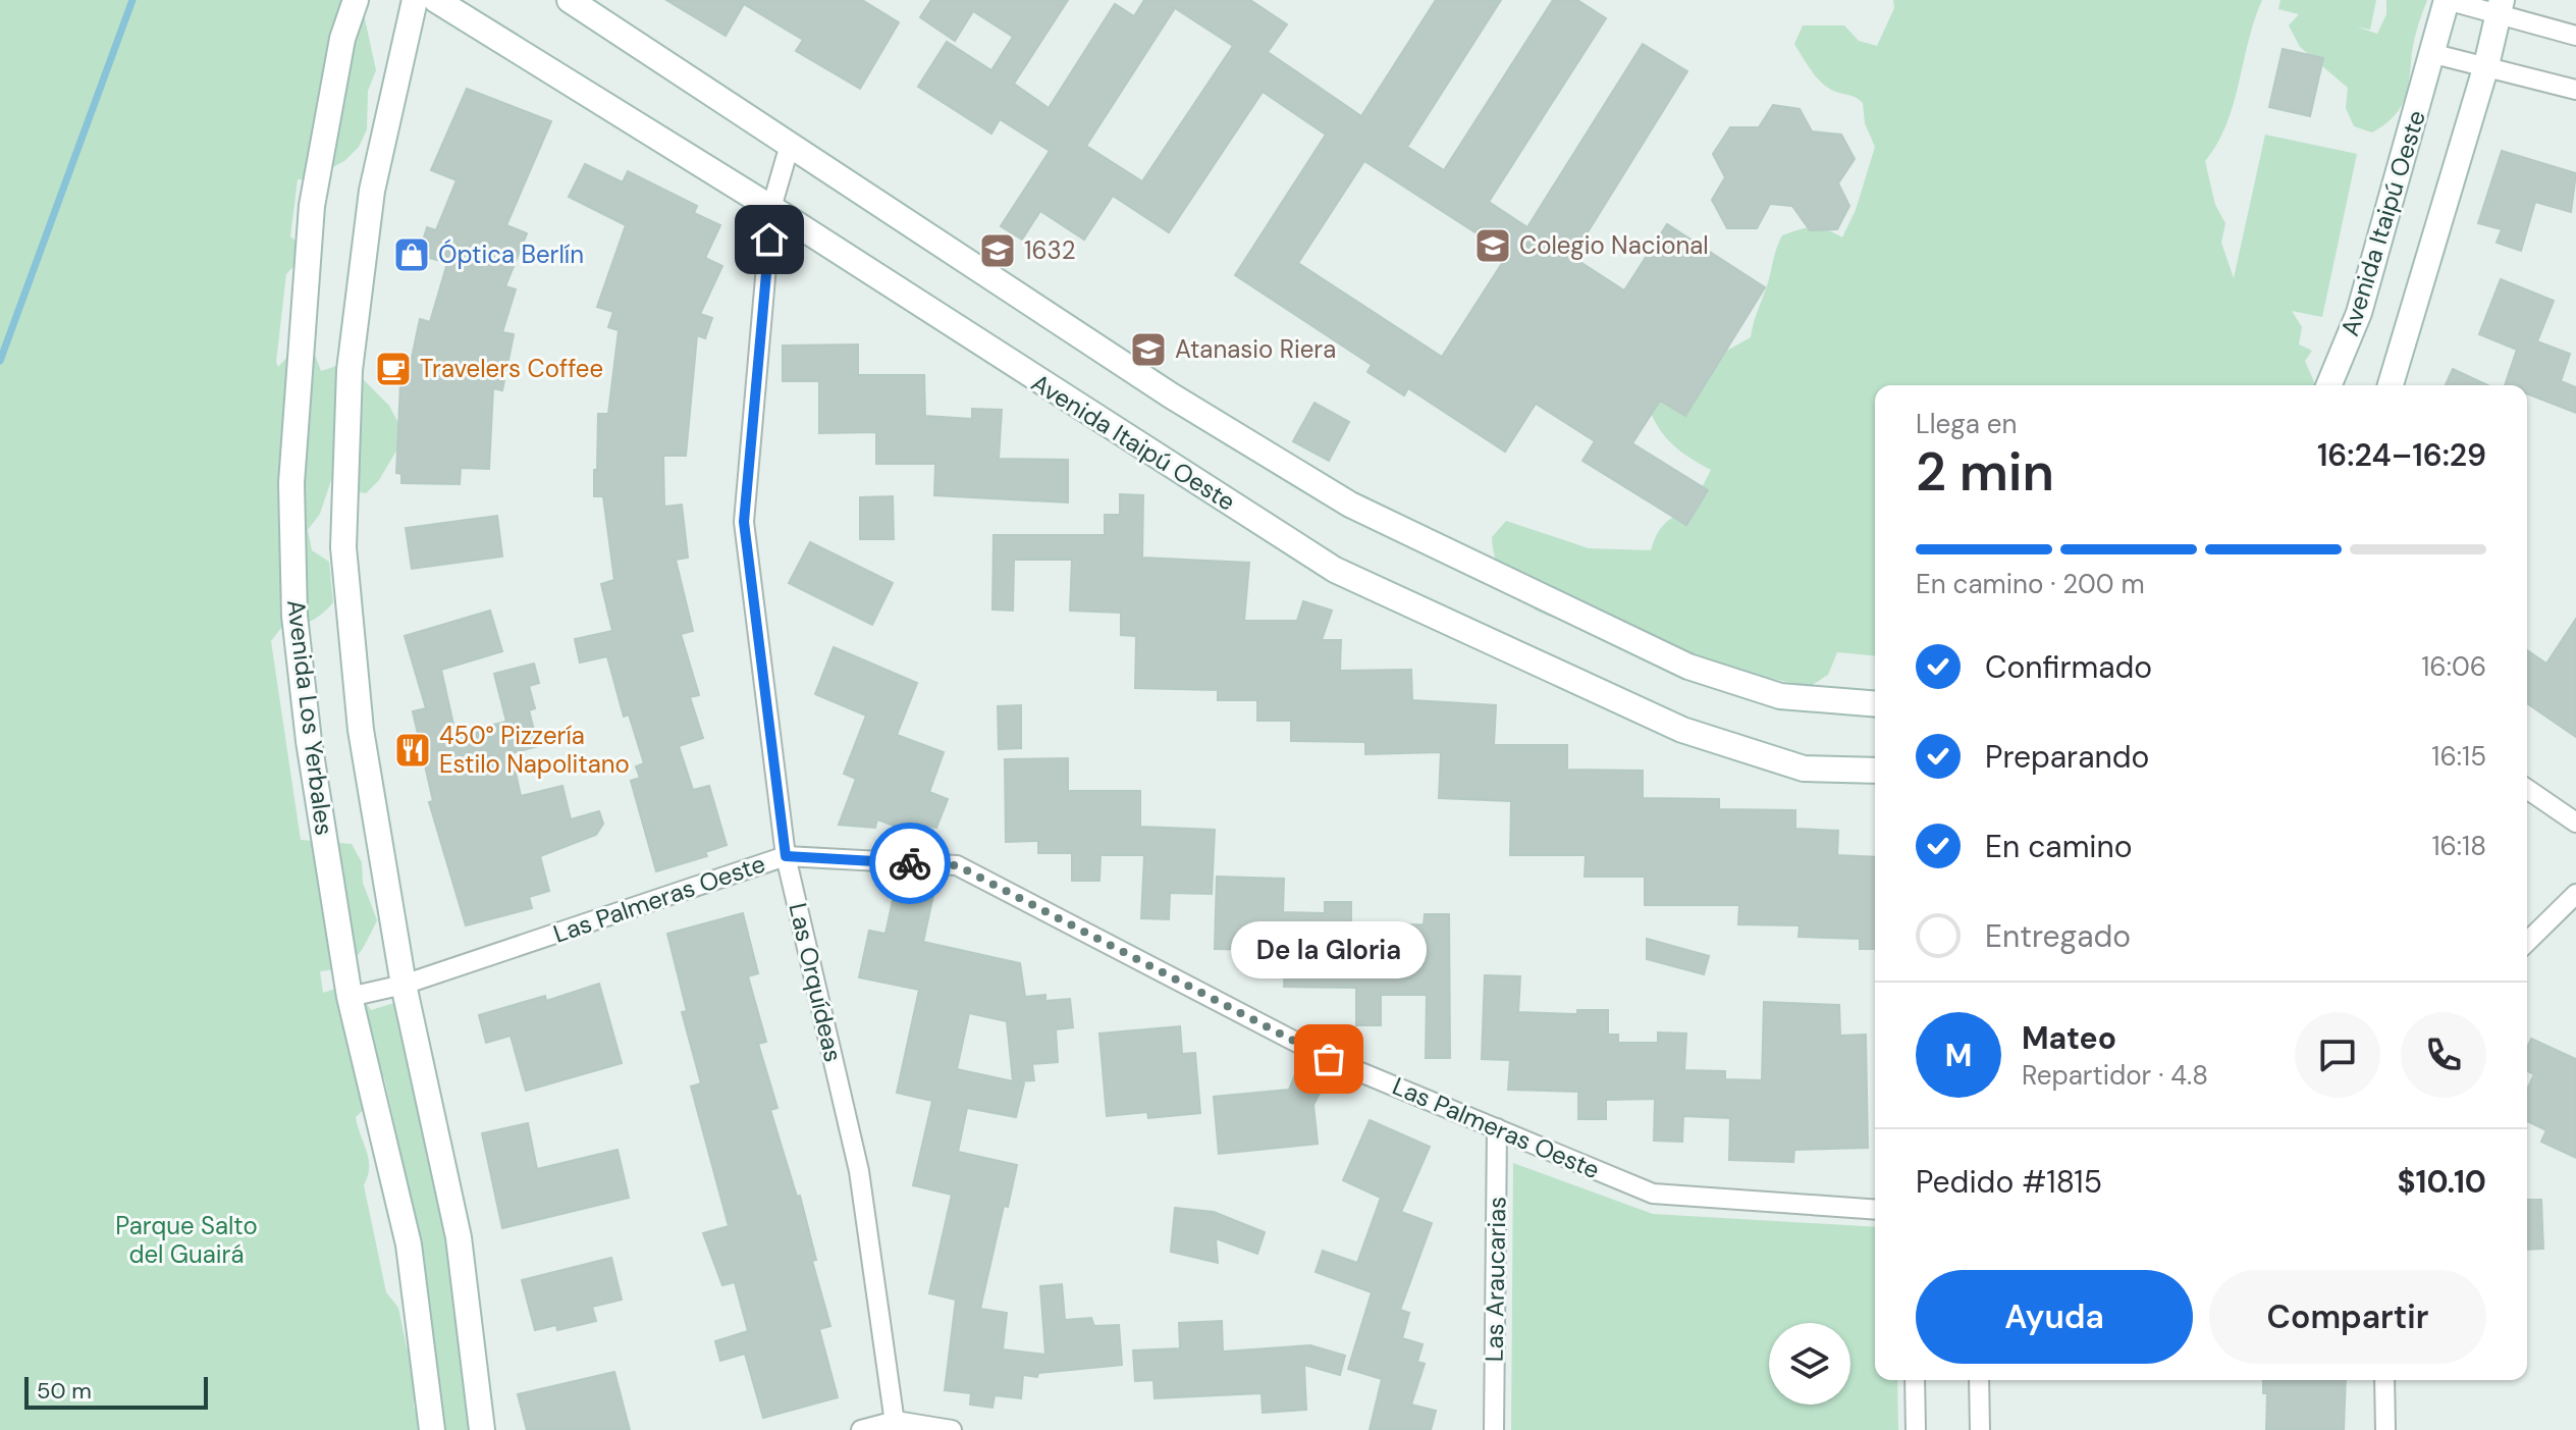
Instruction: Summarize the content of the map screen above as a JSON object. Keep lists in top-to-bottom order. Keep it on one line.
{"streets":{"street":["Avenida Itaipú Oeste","Avenida Los Yerbales","Las Palmeras Oeste","Las Orquídeas","Las Araucarias"]},"crossings":[["Avenida Itaipú Oeste","Las Orquídeas"],["Avenida Los Yerbales","Las Palmeras Oeste"],["Las Palmeras Oeste","Las Orquídeas"],["Las Palmeras Oeste","Las Araucarias"]],"parks":["Parque Salto del Guairá"],"places":{"school or university":["Colegio Nacional","1632","Atanasio Riera"],"shop":["Óptica Berlín"],"cafe":["Travelers Coffee"],"restaurant":["450° Pizzería Estilo Napolitano"],"other":["De la Gloria"]},"scale_bar":"50 m","page":{"heading":["2 min","Llega en","16:24–16:29"],"panel":["Mateo","Repartidor · 4.8","Pedido #1815","$10.10"],"bar":"En camino · 200 m","list":[["Confirmado","16:06"],["Preparando","16:15"],["En camino","16:18"],"Entregado"],"bubble":"De la Gloria","round":"M","buttons":["Ayuda","Compartir"],"scale":"50 m"}}
